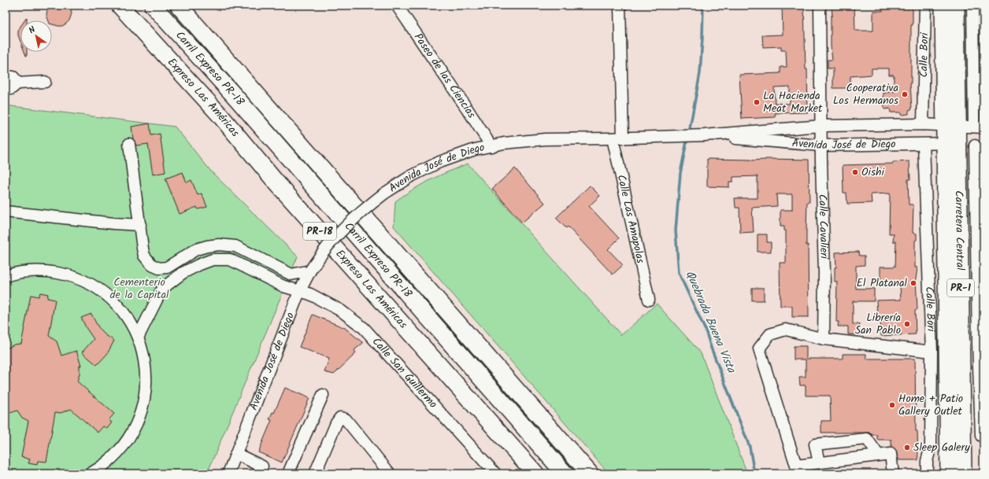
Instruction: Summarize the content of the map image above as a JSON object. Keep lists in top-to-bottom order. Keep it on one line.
{"streets":{"highway":["Carril Expreso PR-18","Expreso Las Américas","Carretera Central","PR-18","PR-1"],"street":["Calle Bori","Paseo de las Ciencias","Avenida José de Diego","Calle Las Amapolas","Calle Cavalieri","Calle San Guillermo"]},"crossings":[["Calle Bori","Avenida José de Diego"],["Paseo de las Ciencias","Avenida José de Diego"],["Avenida José de Diego","Calle Las Amapolas"],["Avenida José de Diego","Calle Cavalieri"],["Avenida José de Diego","Carretera Central"],["Avenida José de Diego","Calle San Guillermo"]],"water":["Quebrada Buena Vista"],"parks":["Cementerio de la Capital"],"places":["Cooperativa Los Hermanos","La Hacienda Meat Market","Oishi","El Platanal","Librería San Pablo","Home + Patio Gallery Outlet","Sleep Galery"],"north":"top left"}
